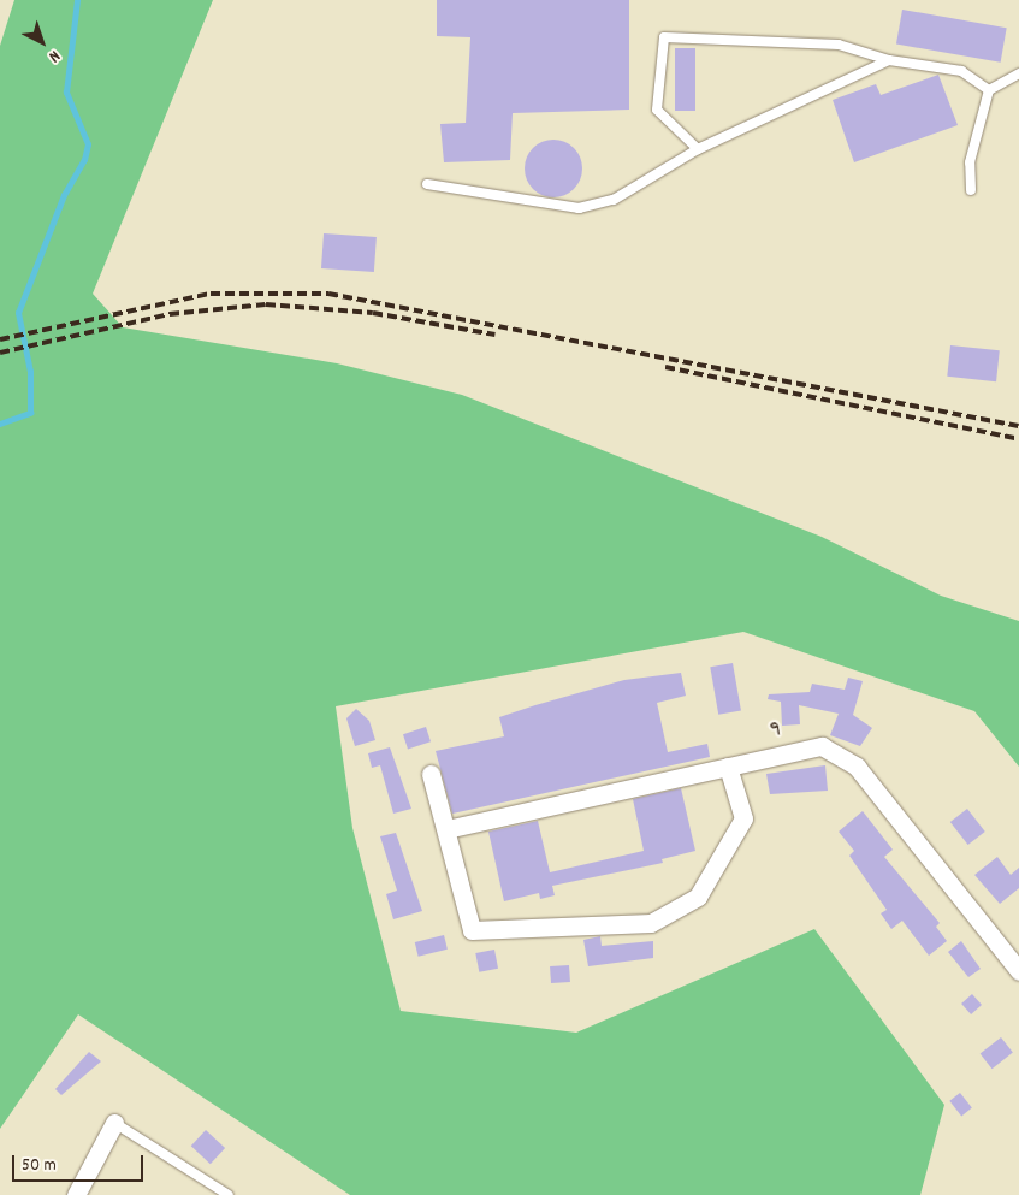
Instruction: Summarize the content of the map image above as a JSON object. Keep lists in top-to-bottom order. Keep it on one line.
{"streets":{"street":["9"]},"scale_bar":"50 m","north":"bottom right"}
